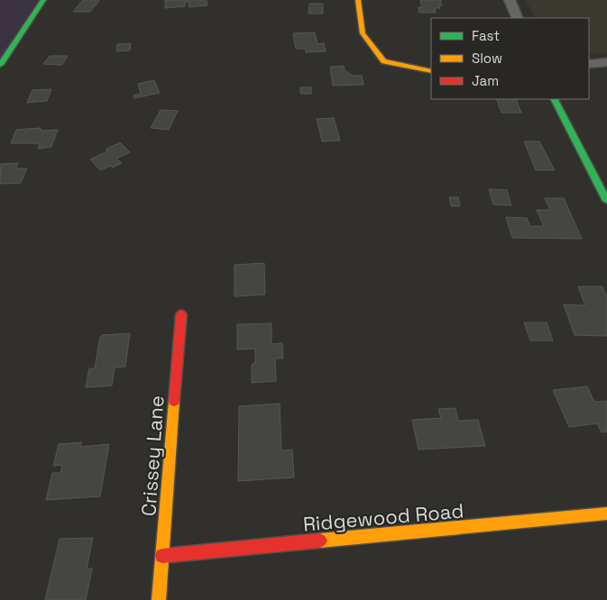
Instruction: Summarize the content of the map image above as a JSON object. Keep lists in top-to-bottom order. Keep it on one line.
{"streets":{"street":["Crissey Lane","Ridgewood Road"]},"crossings":[["Crissey Lane","Ridgewood Road"]],"legend":["Fast","Slow","Jam"]}
